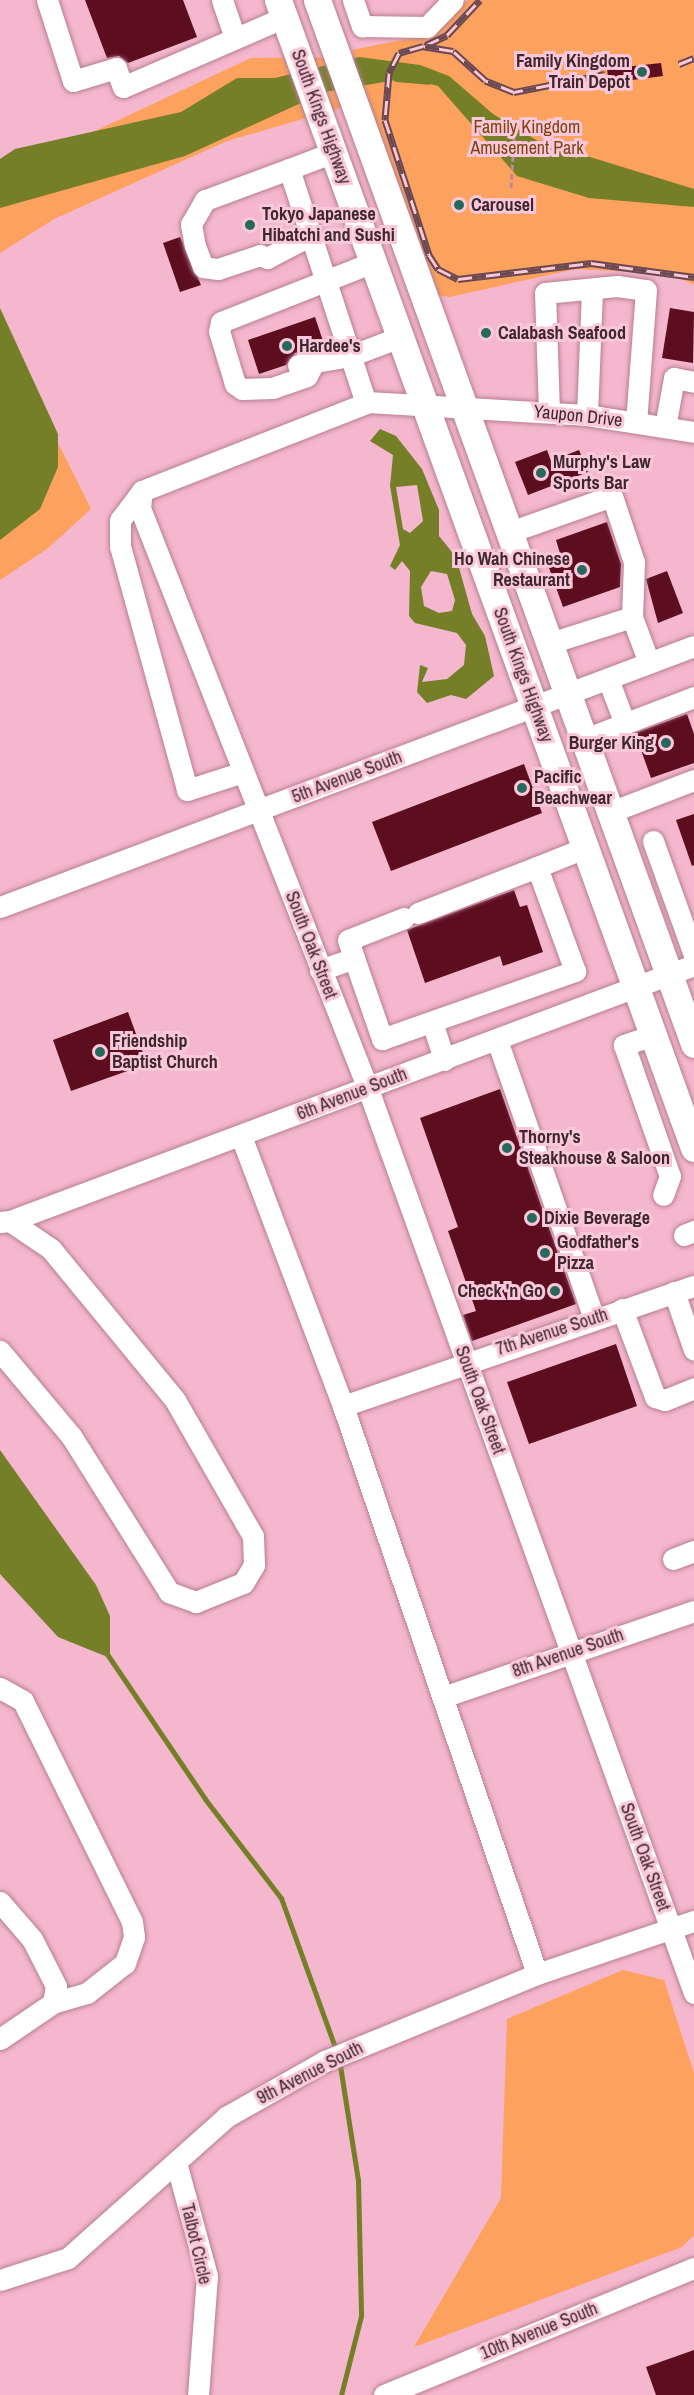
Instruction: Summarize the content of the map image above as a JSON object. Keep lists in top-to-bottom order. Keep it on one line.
{"streets":{"main road":["South Kings Highway"],"street":["Yaupon Drive","5th Avenue South","South Oak Street","6th Avenue South","7th Avenue South","8th Avenue South","9th Avenue South","Talbot Circle","10th Avenue South"]},"crossings":[["South Kings Highway","Yaupon Drive"],["South Kings Highway","5th Avenue South"],["South Kings Highway","6th Avenue South"],["5th Avenue South","South Oak Street"],["South Oak Street","6th Avenue South"],["South Oak Street","7th Avenue South"],["South Oak Street","8th Avenue South"],["South Oak Street","9th Avenue South"],["9th Avenue South","Talbot Circle"]],"parks":["Family Kingdom Amusement Park"],"places":["Family Kingdom Train Depot","Carousel","Tokyo Japanese Hibatchi and Sushi","Calabash Seafood","Hardee's","Murphy's Law Sports Bar","Ho Wah Chinese Restaurant","Burger King","Pacific Beachwear","Friendship Baptist Church","Thorny's Steakhouse & Saloon","Dixie Beverage","Godfather's Pizza","Check 'n Go"]}
